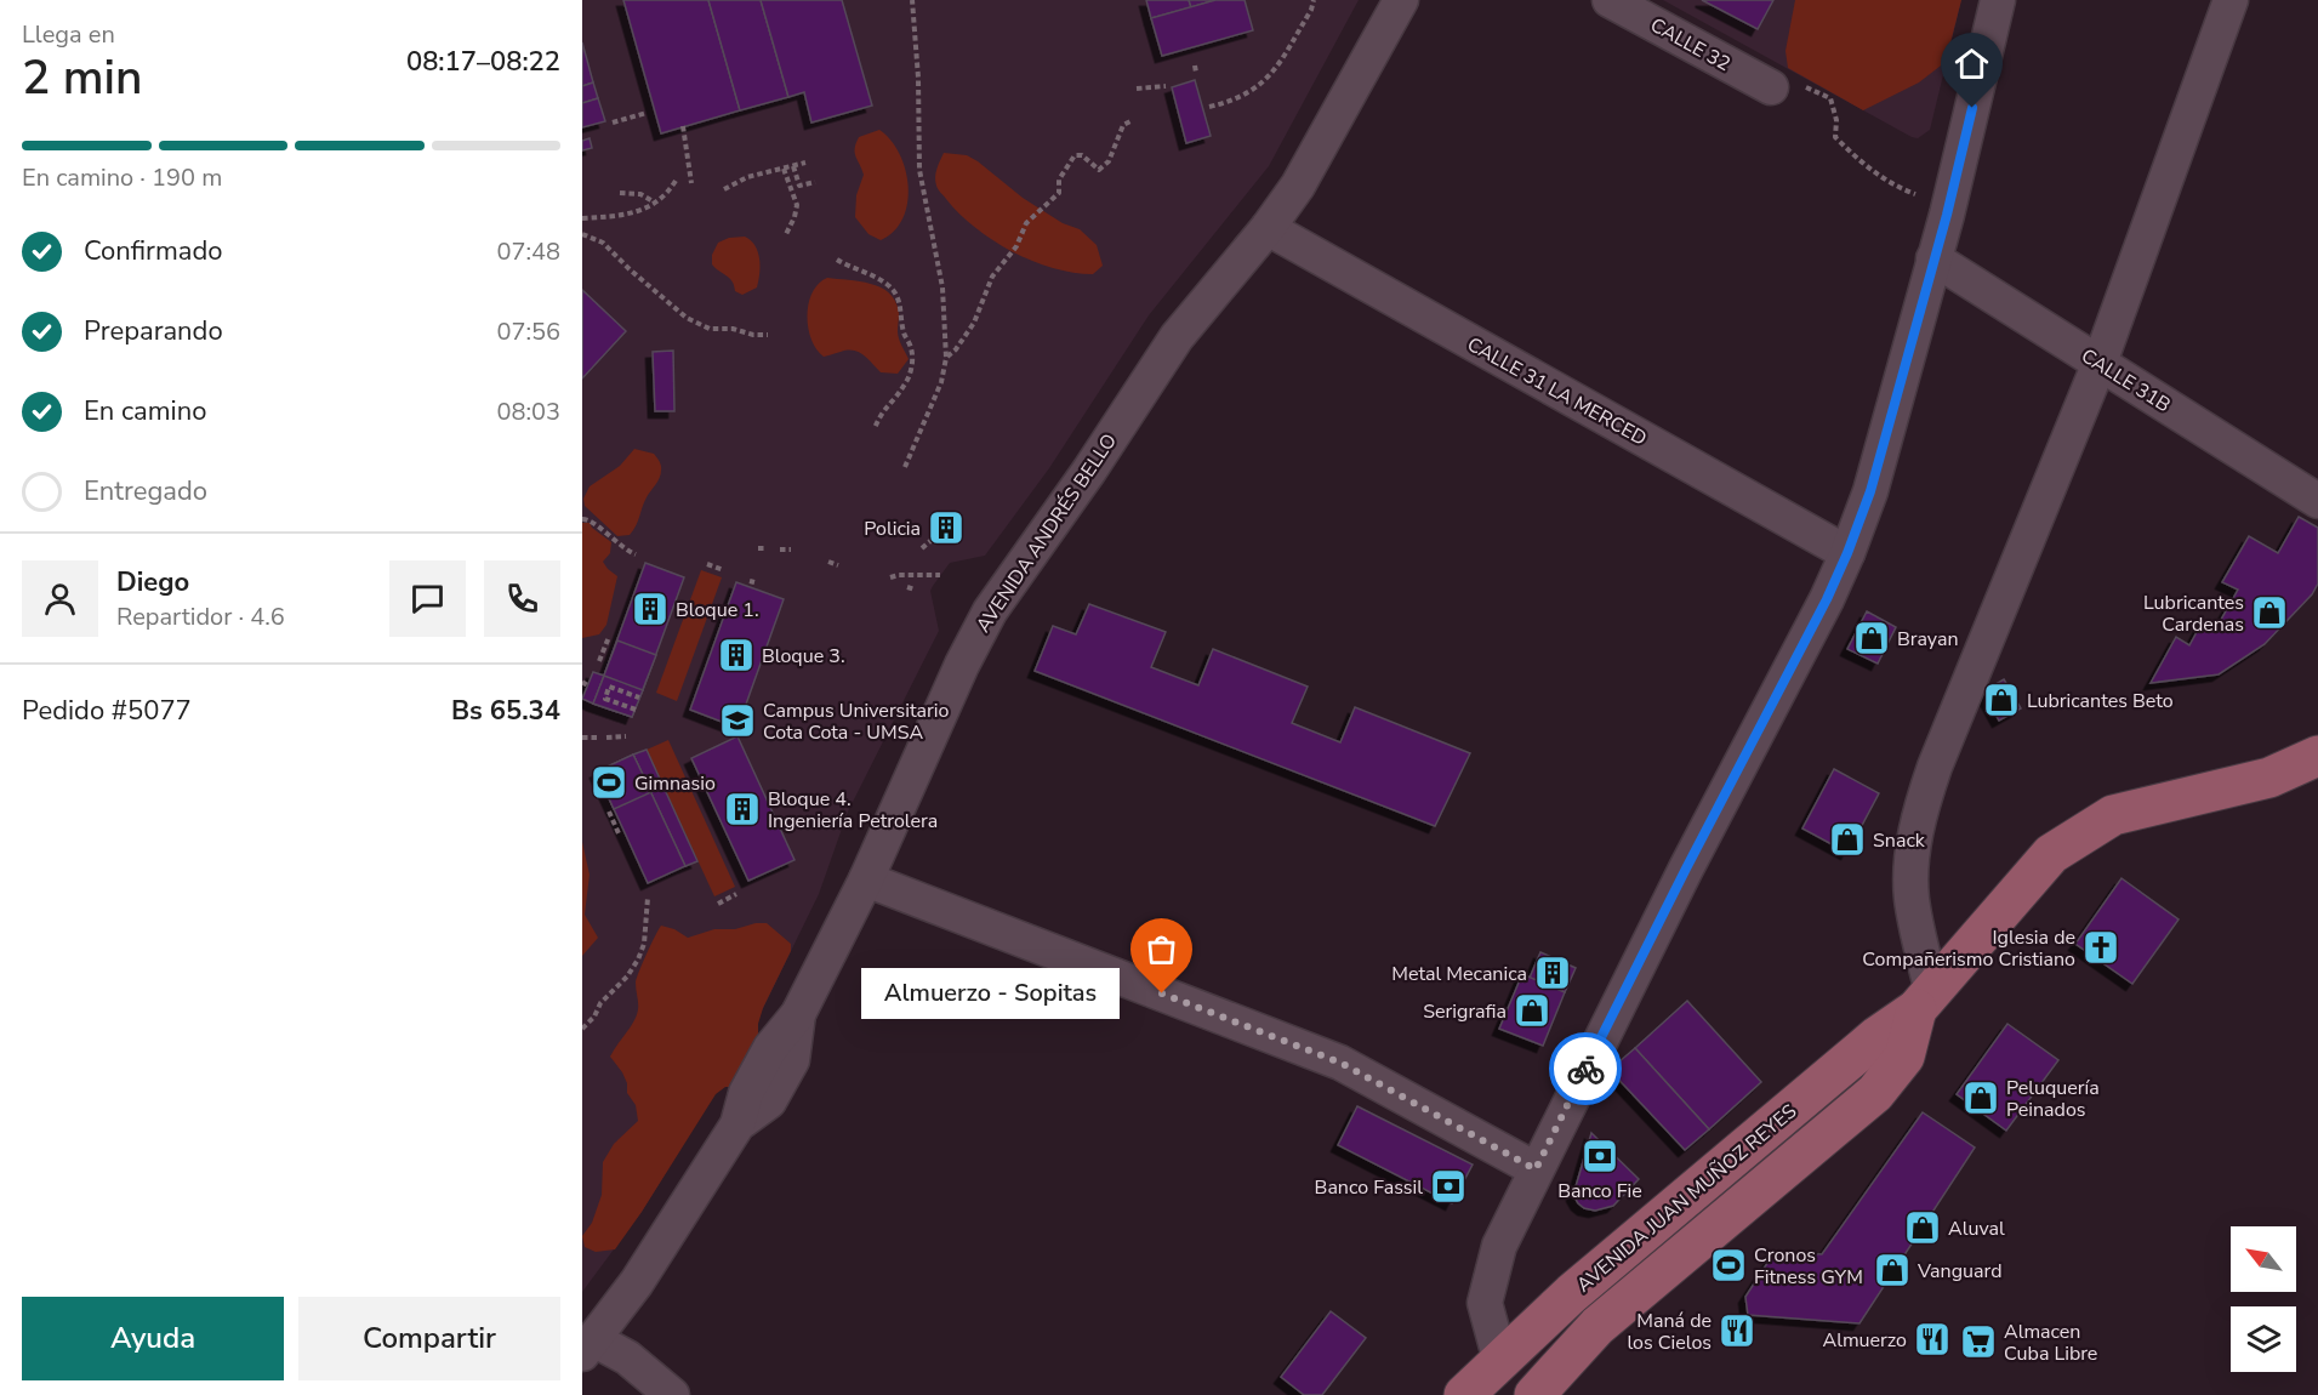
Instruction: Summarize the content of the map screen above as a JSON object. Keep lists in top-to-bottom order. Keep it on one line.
{"streets":{"main road":["AVENIDA JUAN MUÑOZ REYES"],"street":["CALLE 32","CALLE 31B","CALLE 31 LA MERCED","AVENIDA ANDRÉS BELLO"]},"crossings":[["CALLE 31 LA MERCED","AVENIDA ANDRÉS BELLO"]],"places":{"building":["Policia","Bloque 1.","Bloque 3.","Bloque 4. Ingeniería Petrolera","Metal Mecanica"],"shop":["Lubricantes Cardenas","Brayan","Lubricantes Beto","Snack","Serigrafia","Peluquería Peinados","Aluval","Vanguard"],"school or university":["Campus Universitario Cota Cota - UMSA"],"sports":["Gimnasio","Cronos Fitness GYM"],"church":["Iglesia de Compañerismo Cristiano"],"other":["Almuerzo - Sopitas"],"bank":["Banco Fie","Banco Fassil"],"restaurant":["Maná de los Cielos","Almuerzo"],"supermarket":["Almacen Cuba Libre"]},"north":"top left","page":{"heading":["2 min","Llega en","08:17–08:22"],"panel":["Diego","Repartidor · 4.6","Pedido #5077","Bs 65.34"],"bar":"En camino · 190 m","list":[["Confirmado","07:48"],["Preparando","07:56"],["En camino","08:03"],"Entregado"],"bubble":"Almuerzo - Sopitas","buttons":["Ayuda","Compartir"]}}
